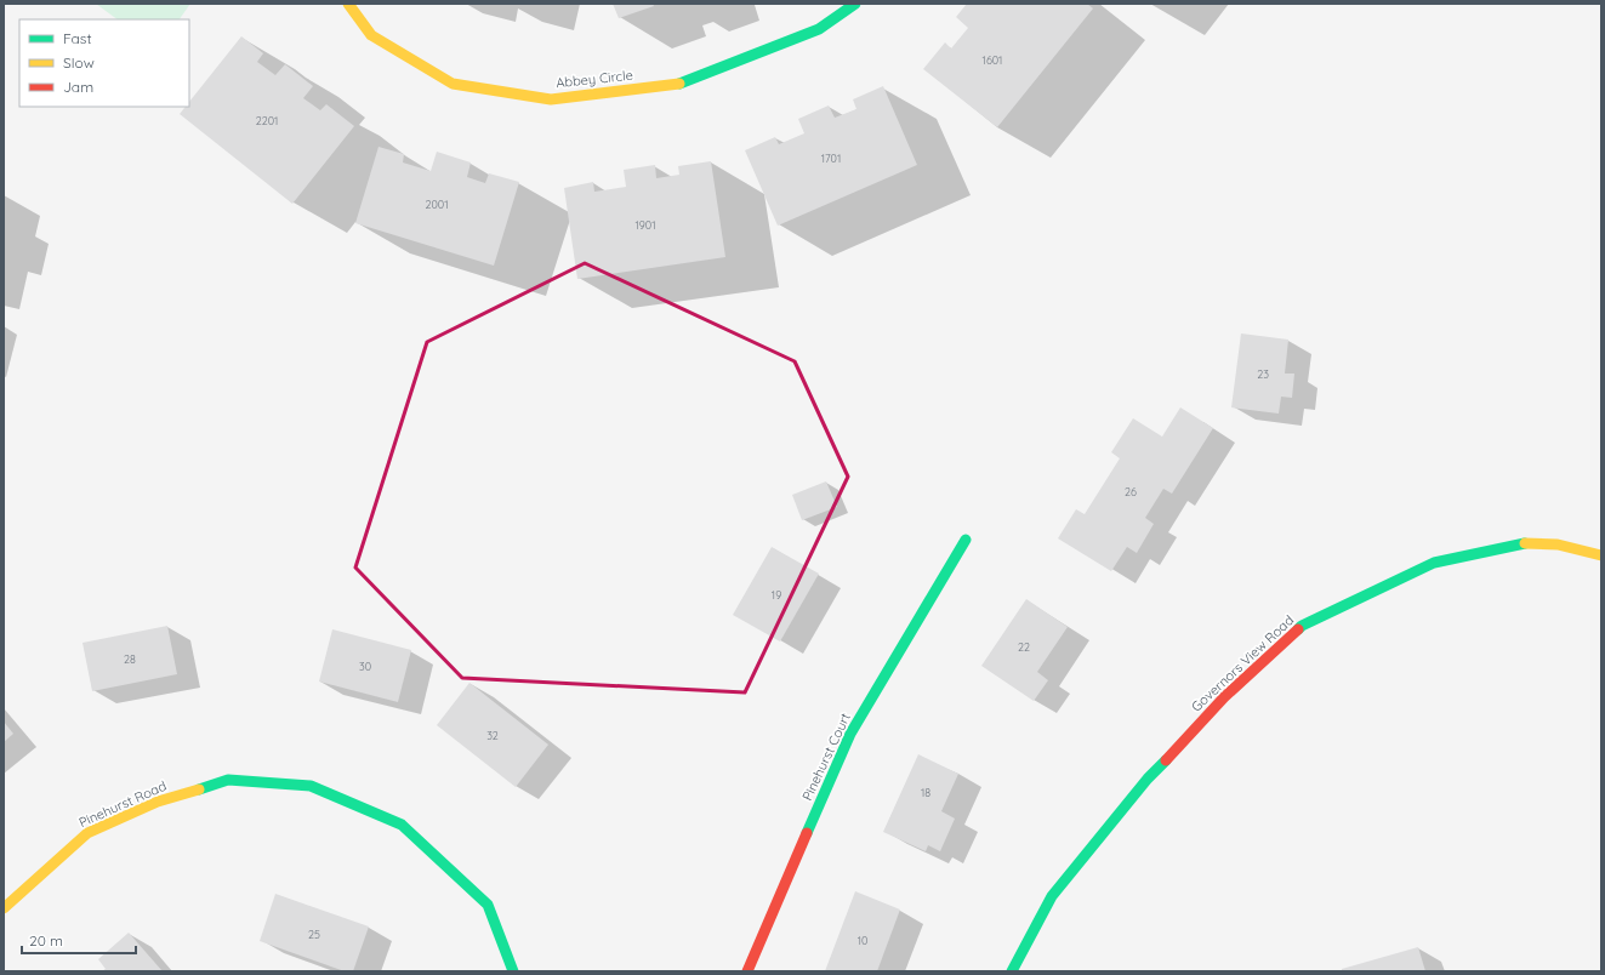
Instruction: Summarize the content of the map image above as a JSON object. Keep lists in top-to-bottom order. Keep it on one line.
{"streets":{"street":["Abbey Circle","Governors View Road","Pinehurst Court","Pinehurst Road"]},"house_numbers":["1601","2201","1701","2001","1901","23","26","19","22","28","30","32","18","25","10"],"legend":["Fast","Slow","Jam"],"scale_bar":"20 m"}
